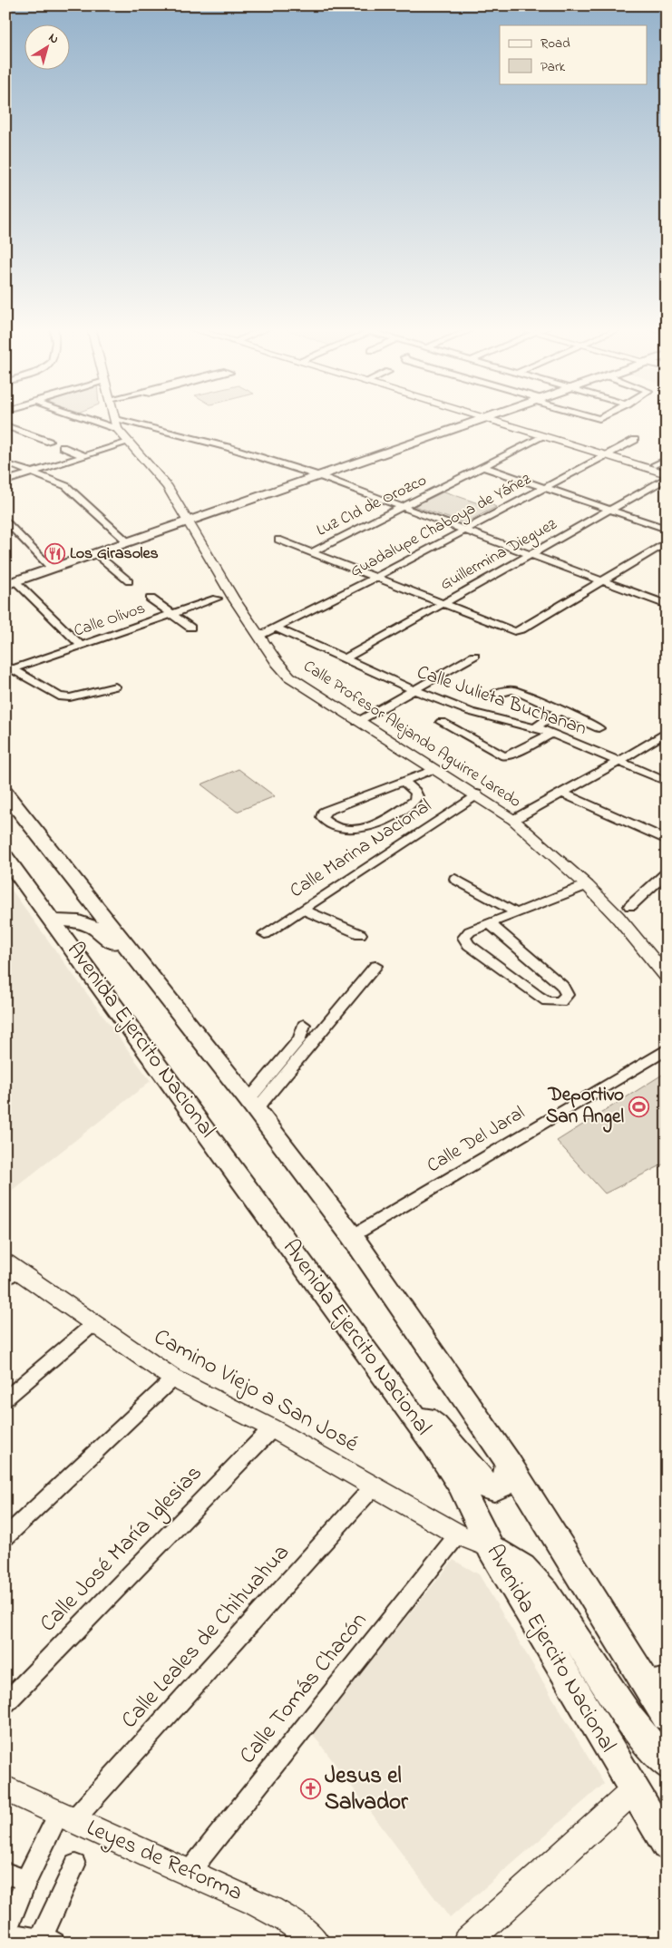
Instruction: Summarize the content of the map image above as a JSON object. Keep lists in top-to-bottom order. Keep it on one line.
{"streets":{"main road":["Avenida Ejercito Nacional"],"street":["Luz CId de Orozco","Guadalupe Chaboya de Yáñez","Guillermina Dieguez","Calle Olivos","Calle Julieta Buchanan","Calle Profesor Alejando Aguirre Laredo","Calle Marina Nacional","Calle Del Jaral","Camino Viejo a San José","Calle José María Iglesias","Calle Leales de Chihuahua","Calle Tomás Chacón","Leyes de Reforma"]},"crossings":[["Guadalupe Chaboya de Yáñez","Calle Julieta Buchanan"],["Guadalupe Chaboya de Yáñez","Calle Profesor Alejando Aguirre Laredo"],["Guillermina Dieguez","Calle Julieta Buchanan"],["Calle Profesor Alejando Aguirre Laredo","Calle Marina Nacional"],["Avenida Ejercito Nacional","Camino Viejo a San José"],["Camino Viejo a San José","Calle José María Iglesias"],["Camino Viejo a San José","Calle Leales de Chihuahua"],["Camino Viejo a San José","Calle Tomás Chacón"],["Calle Leales de Chihuahua","Leyes de Reforma"],["Calle Tomás Chacón","Leyes de Reforma"]],"places":{"restaurant":["Los Girasoles"],"sports":["Deportivo San Angel"],"church":["Jesus el Salvador"]},"legend":["Road","Park"],"north":"top right"}
